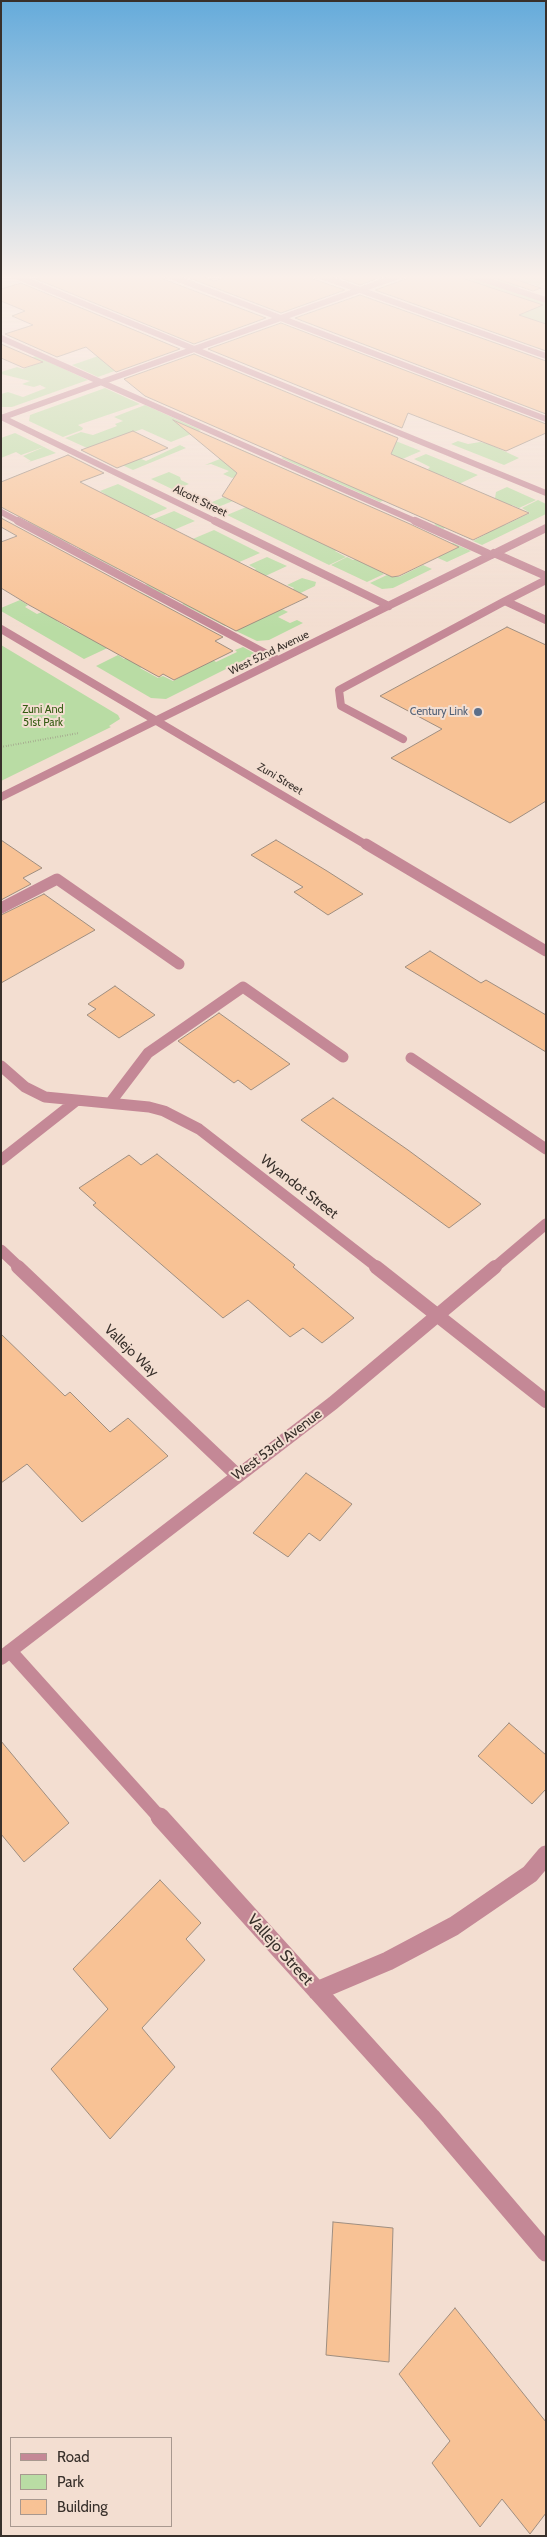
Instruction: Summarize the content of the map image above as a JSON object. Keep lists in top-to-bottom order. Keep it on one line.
{"streets":{"street":["Alcott Street","West 52nd Avenue","Zuni Street","Wyandot Street","Vallejo Way","West 53rd Avenue","Vallejo Street"]},"crossings":[["Alcott Street","West 52nd Avenue"],["West 52nd Avenue","Zuni Street"],["Wyandot Street","West 53rd Avenue"],["Vallejo Way","West 53rd Avenue"],["West 53rd Avenue","Vallejo Street"]],"parks":["Zuni And 51st Park"],"places":["Century Link"],"legend":["Road","Park","Building"]}
